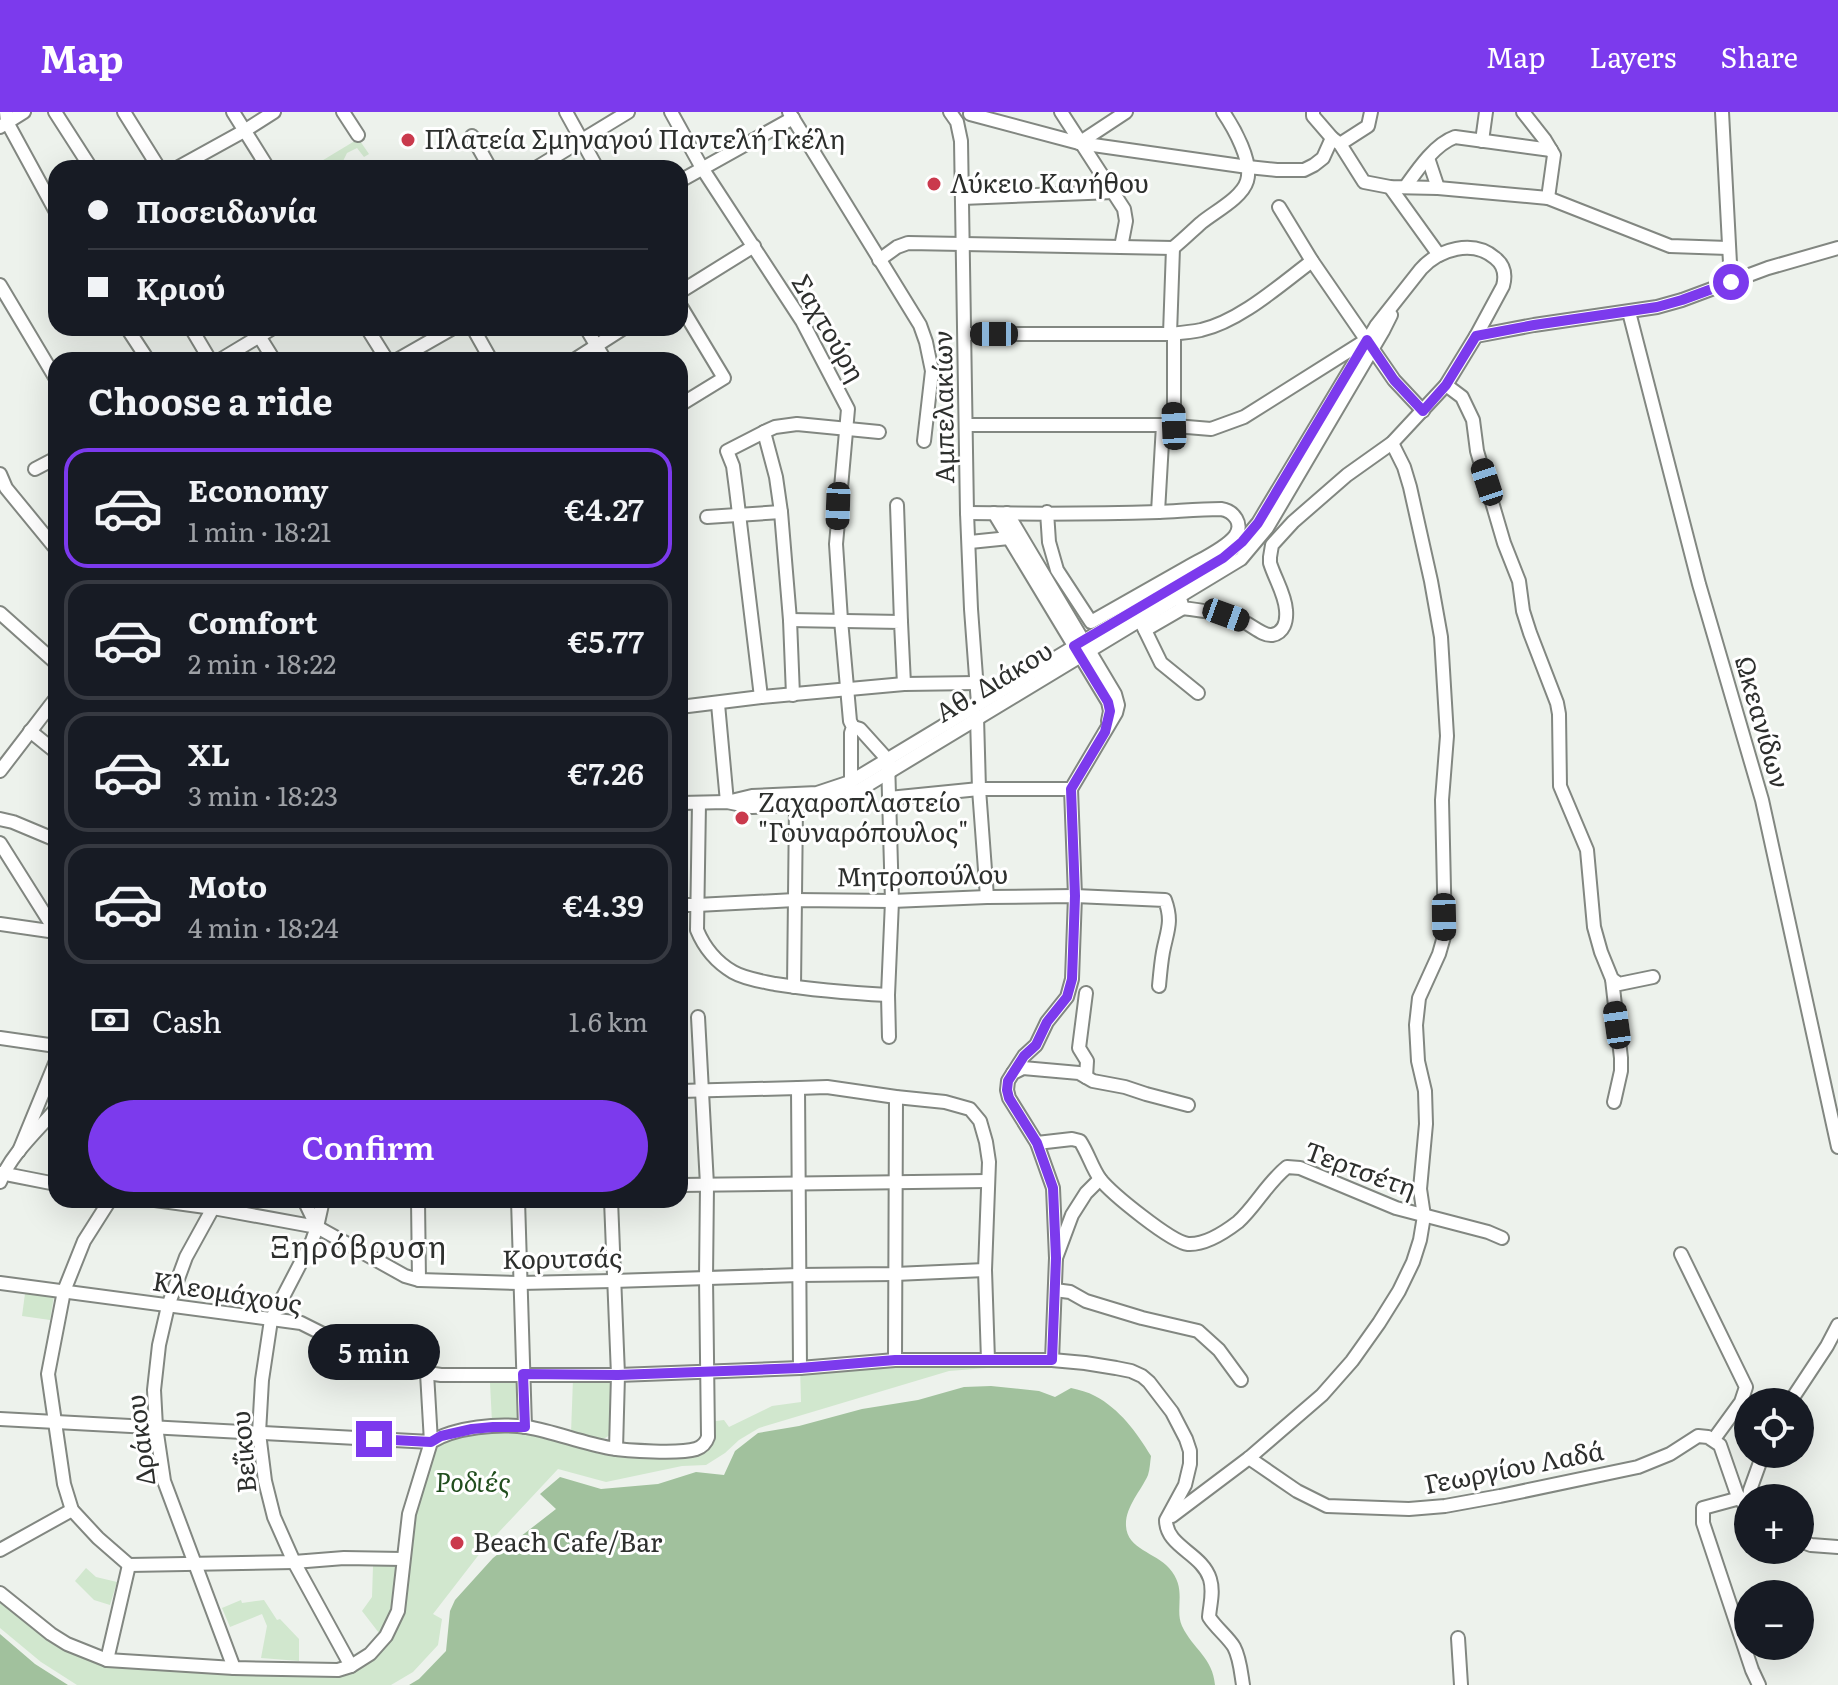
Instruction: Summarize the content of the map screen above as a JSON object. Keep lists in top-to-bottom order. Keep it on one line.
{"streets":{"street":["Σαχτούρη","Αμπελακίων","Αθ. Διάκου","Ωκεανίδων","Μητροπούλου","Τερτσέτη","Κορυτσάς","Κλεομάχους","Δράκου","Βεΐκου","Γεωργίου Λαδά"]},"crossings":[["Σαχτούρη","Αθ. Διάκου"],["Αμπελακίων","Αθ. Διάκου"],["Αμπελακίων","Μητροπούλου"],["Κορυτσάς","Δράκου"],["Κορυτσάς","Βεΐκου"],["Κλεομάχους","Δράκου"],["Κλεομάχους","Βεΐκου"]],"districts":["Ξηρόβρυση"],"parks":["Ροδιές"],"places":["Πλατεία Σμηναγού Παντελή Γκέλη","Λύκειο Κανήθου","Ζαχαροπλαστείο \"Γουναρόπουλος\"","Beach Cafe/Bar"],"page":{"header":"Map","nav":["Map","Layers","Share"],"banner":["Ποσειδωνία","Κριού"],"heading":"Choose a ride","list":[{"name":"Economy","note":"1 min · 18:21","value":"€4.27"},{"name":"Comfort","note":"2 min · 18:22","value":"€5.77"},{"name":"XL","note":"3 min · 18:23","value":"€7.26"},{"name":"Moto","note":"4 min · 18:24","value":"€4.39"}],"pay":["Cash","1.6 km"],"buttons":"Confirm","bubble":"5 min","map_buttons":["+","−"]}}
